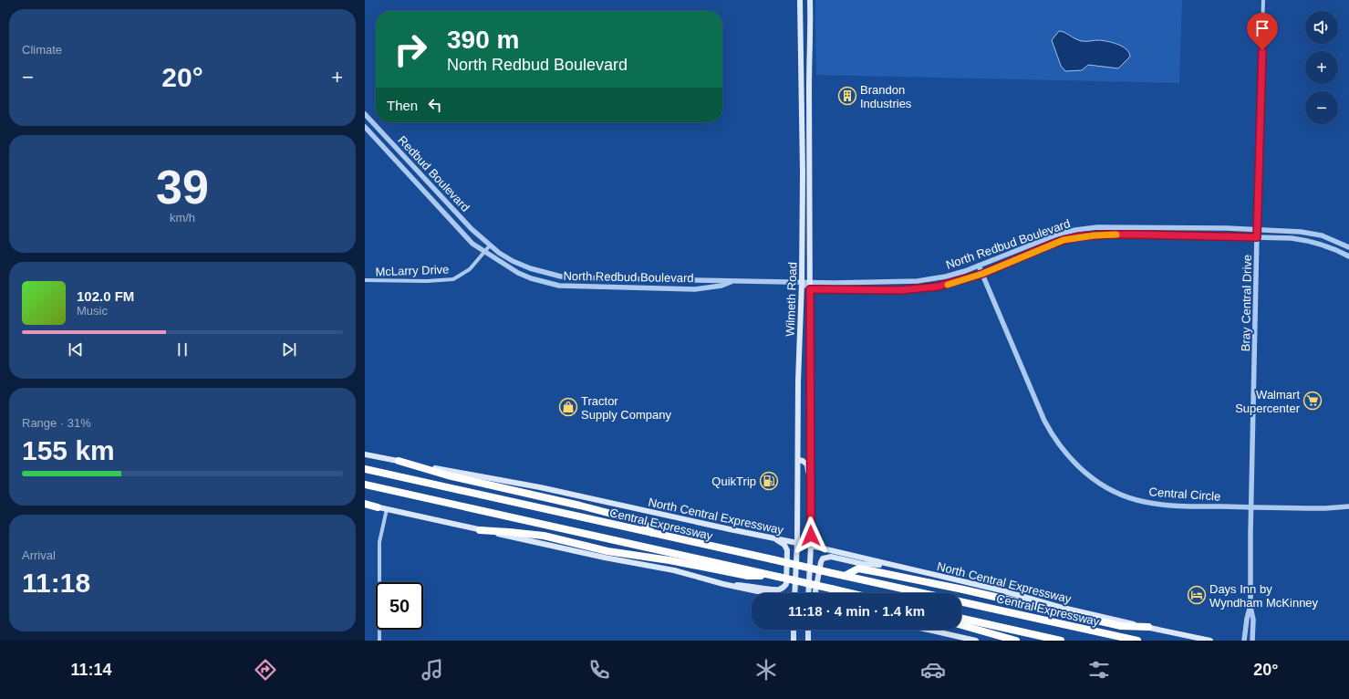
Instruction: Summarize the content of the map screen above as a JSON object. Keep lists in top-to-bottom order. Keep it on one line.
{"streets":{"highway":["Central Expressway"],"main road":["Wilmeth Road","North Central Expressway"],"street":["Redbud Boulevard","North Redbud Boulevard","McLarry Drive","Bray Central Drive","Central Circle"]},"crossings":[["Redbud Boulevard","North Redbud Boulevard"],["Redbud Boulevard","McLarry Drive"],["North Redbud Boulevard","McLarry Drive"],["North Redbud Boulevard","Wilmeth Road"],["North Redbud Boulevard","Bray Central Drive"],["North Redbud Boulevard","Central Circle"],["Wilmeth Road","North Central Expressway"],["Bray Central Drive","Central Circle"]],"places":{"building":["Brandon Industries"],"supermarket":["Walmart Supercenter"],"shop":["Tractor Supply Company"],"fuel station":["QuikTrip"],"hotel":["Days Inn by Wyndham McKinney"]},"page":{"tile":["Climate",["39","km/h"],["Range · 31%","155 km"],["Arrival","11:18"]],"map_buttons":["+","−"],"turn":["390 m","North Redbud Boulevard"],"heat":["−","20°","+"],"then":"Then","song":["102.0 FM","Music"],"limit":"50","trip":"11:18 · 4 min · 1.4 km","tabs":["11:14","20°"]}}
